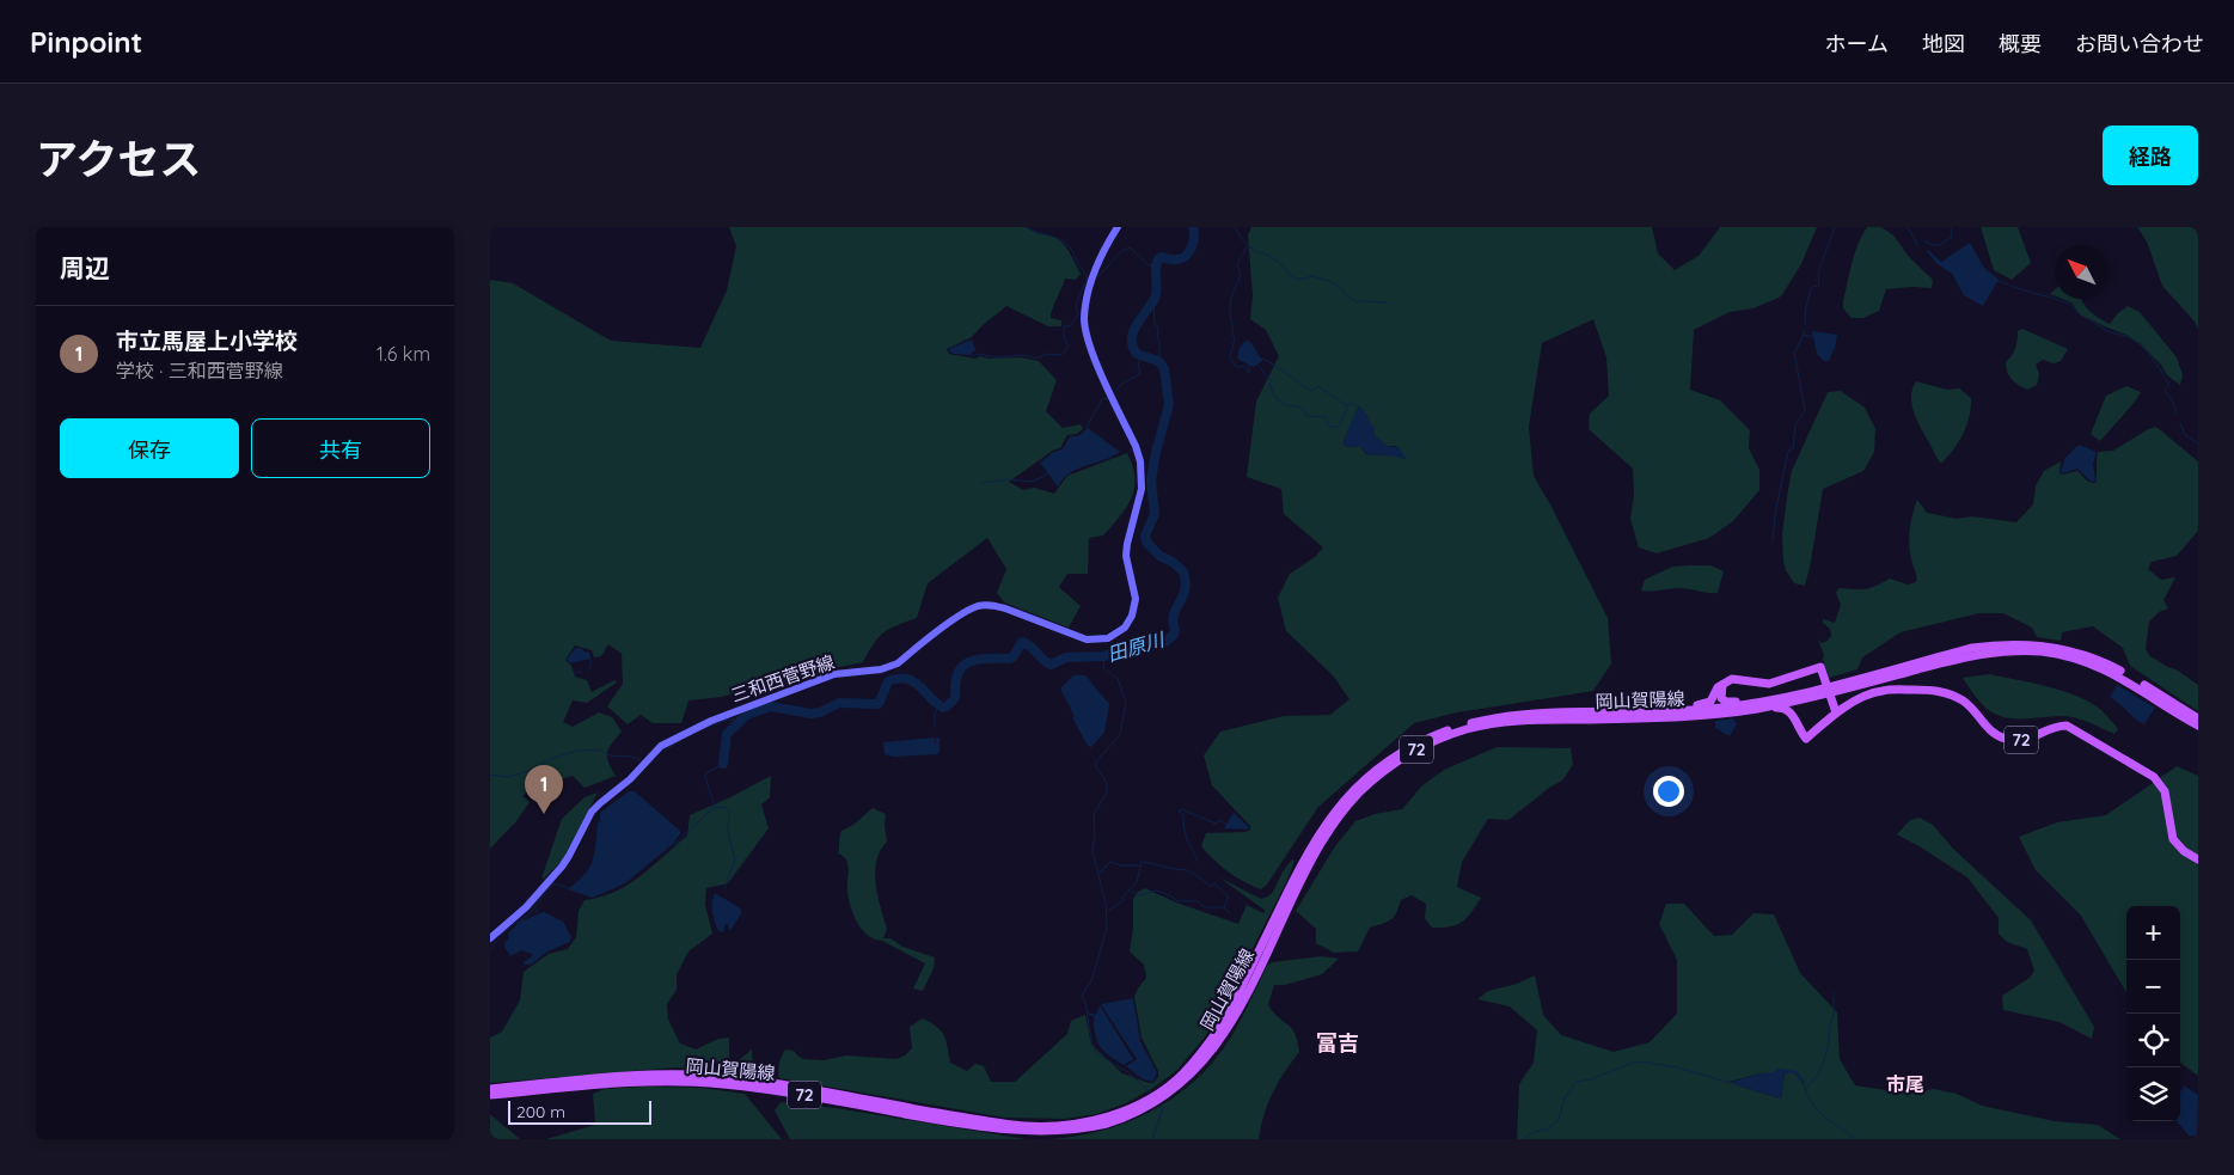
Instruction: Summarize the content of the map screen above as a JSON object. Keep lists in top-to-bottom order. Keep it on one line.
{"streets":{"main road":["三和西菅野線","岡山賀陽線","72"]},"districts":["富吉","市尾"],"water":["田原川"],"scale_bar":"200 m","north":"top left","page":{"header":"Pinpoint","nav":["ホーム","地図","概要","お問い合わせ"],"title":"アクセス","buttons":["経路",["保存","共有"]],"heading":"周辺","list":[{"mark":"1","name":"市立馬屋上小学校","note":"学校 · 三和西菅野線","value":"1.6 km"}],"pins":"1","map_buttons":["+","−"],"scale":"200 m"}}
